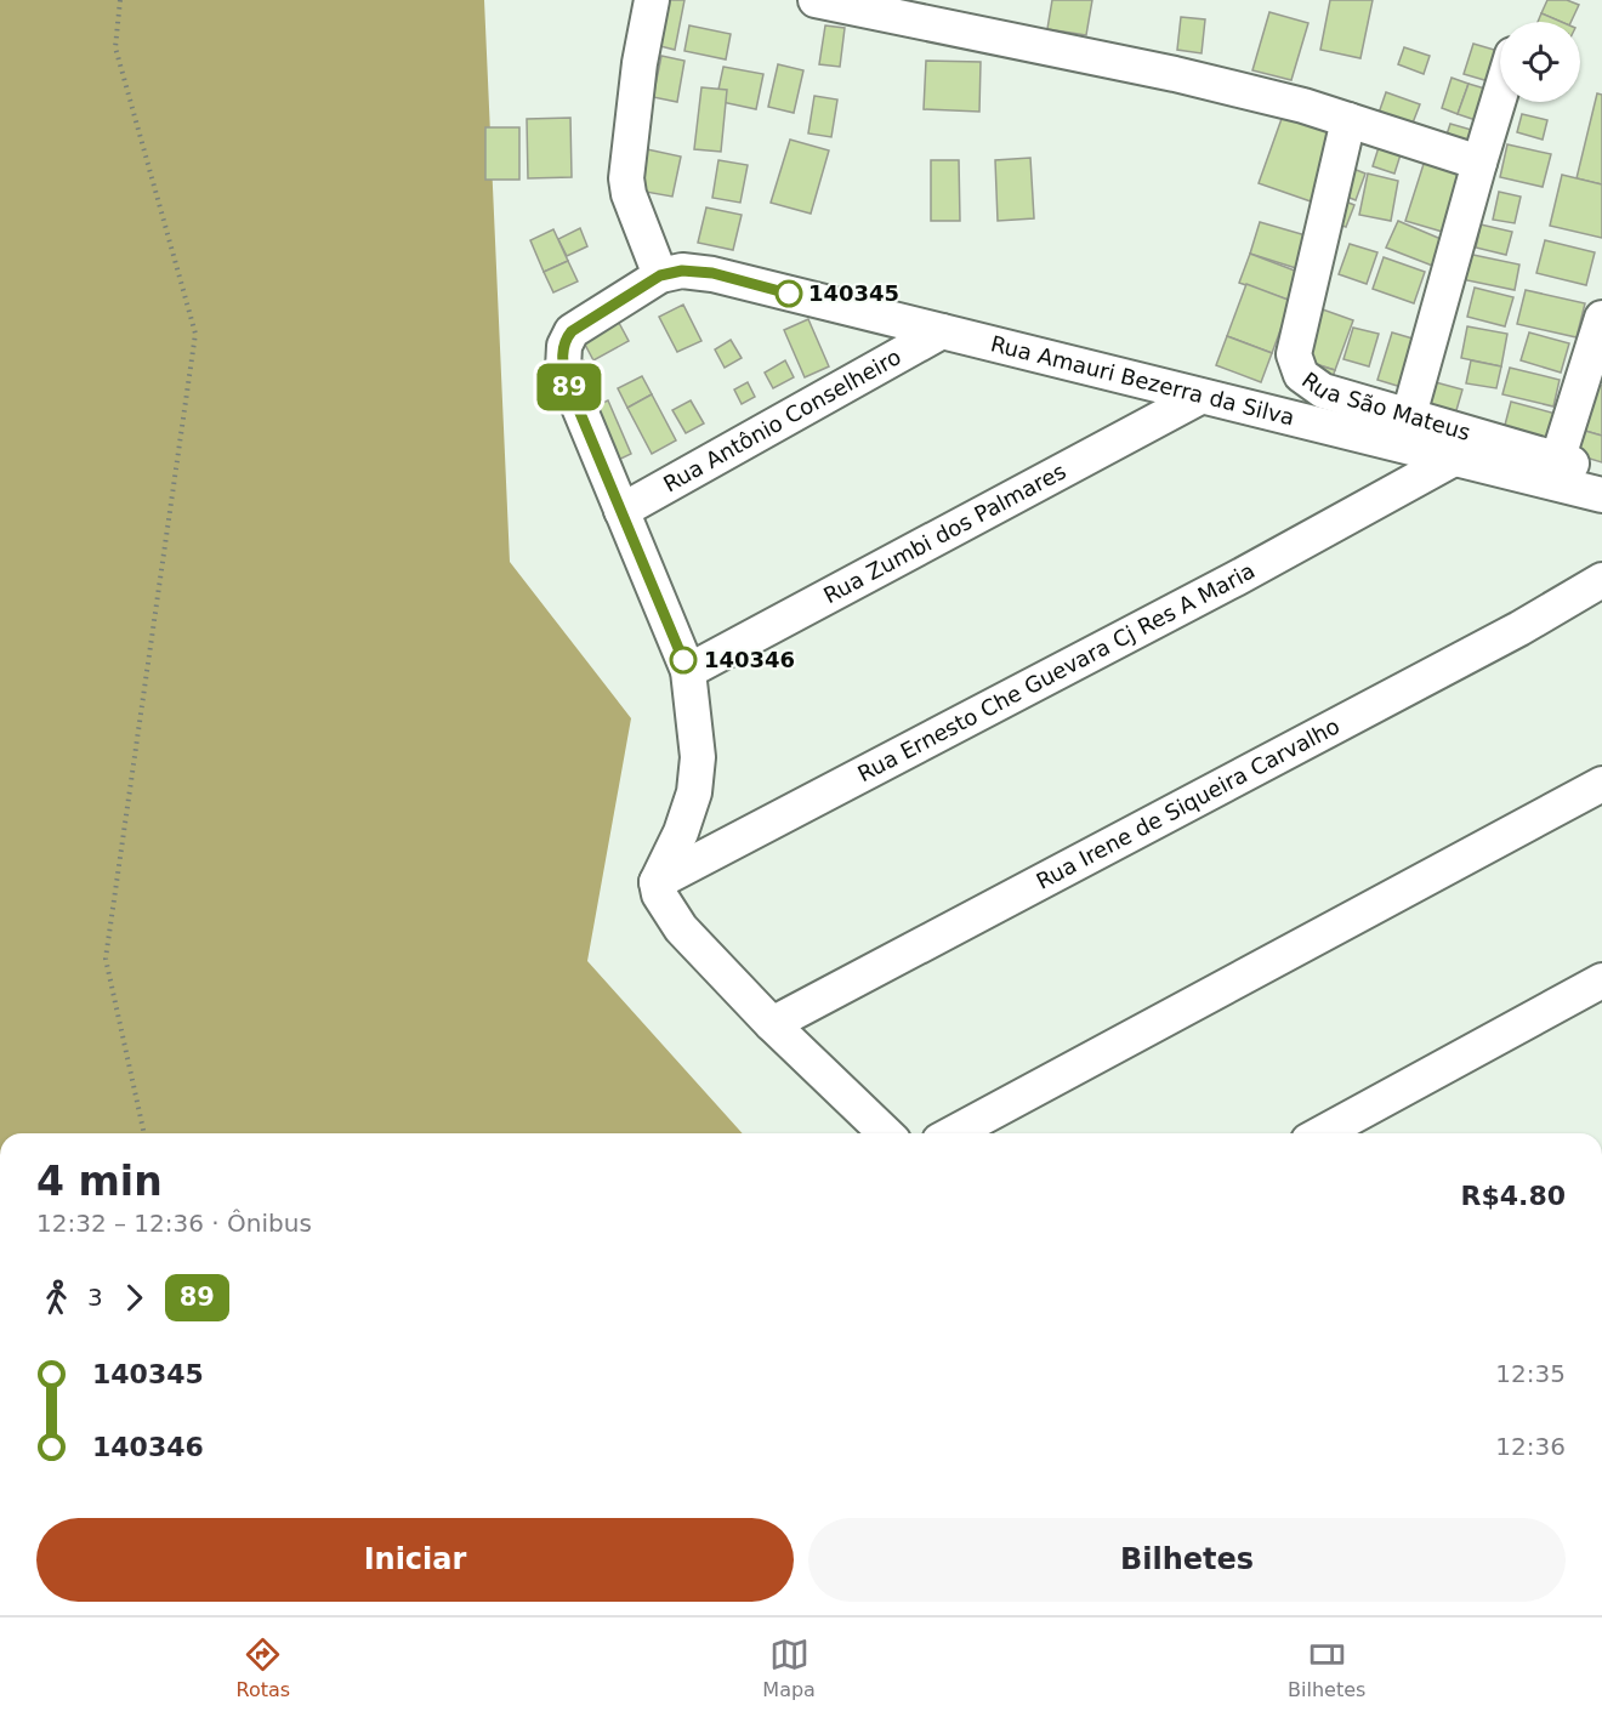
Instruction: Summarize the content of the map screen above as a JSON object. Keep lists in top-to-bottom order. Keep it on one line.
{"streets":{"street":["Rua Amauri Bezerra da Silva","Rua São Mateus","Rua Antônio Conselheiro","Rua Zumbi dos Palmares","Rua Ernesto Che Guevara Cj Res A Maria","Rua Irene de Siqueira Carvalho"]},"crossings":[["Rua Amauri Bezerra da Silva","Rua Antônio Conselheiro"],["Rua Amauri Bezerra da Silva","Rua Zumbi dos Palmares"],["Rua Amauri Bezerra da Silva","Rua Ernesto Che Guevara Cj Res A Maria"]],"places":["140345","140346"],"lines":["bus line 89"],"page":{"on_map":"89","heading":["4 min","12:32 – 12:36 · Ônibus","R$4.80"],"legs":["3","89"],"list":[{"name":"140345","value":"12:35"},{"name":"140346","value":"12:36"}],"buttons":["Iniciar","Bilhetes"],"tabs":["Rotas","Mapa","Bilhetes"]}}
